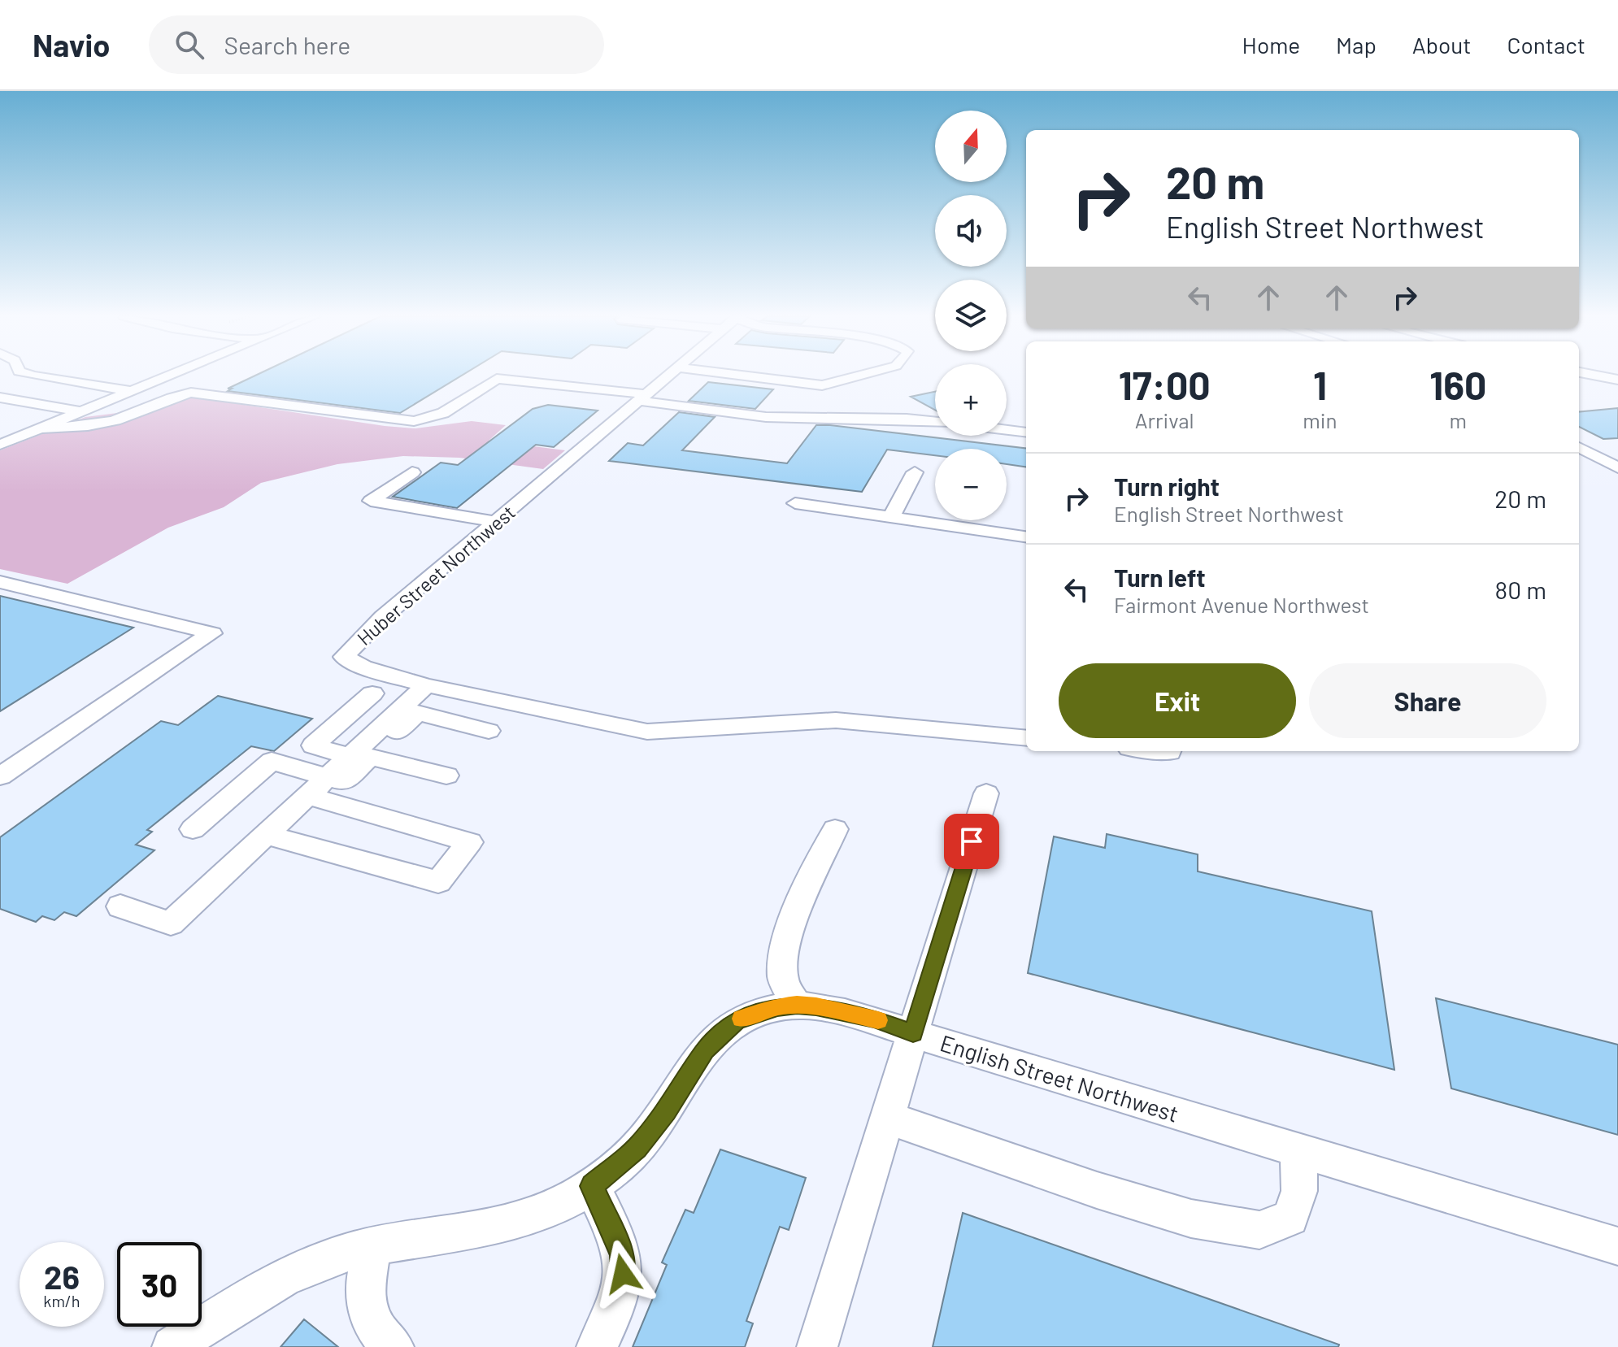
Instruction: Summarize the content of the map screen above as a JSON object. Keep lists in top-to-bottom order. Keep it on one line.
{"streets":{"street":["Huber Street Northwest","English Street Northwest"]},"north":"top","page":{"header":"Navio","search":"Search here","nav":["Home","Map","About","Contact"],"map_buttons":["+","−"],"turn":["20 m","English Street Northwest"],"eta":["17:00","Arrival","1","min","160","m"],"list":[{"name":"Turn right","note":"English Street Northwest","value":"20 m"},{"name":"Turn left","note":"Fairmont Avenue Northwest","value":"80 m"}],"buttons":["Exit","Share"],"speed":"26 km/h","limit":"30"}}
